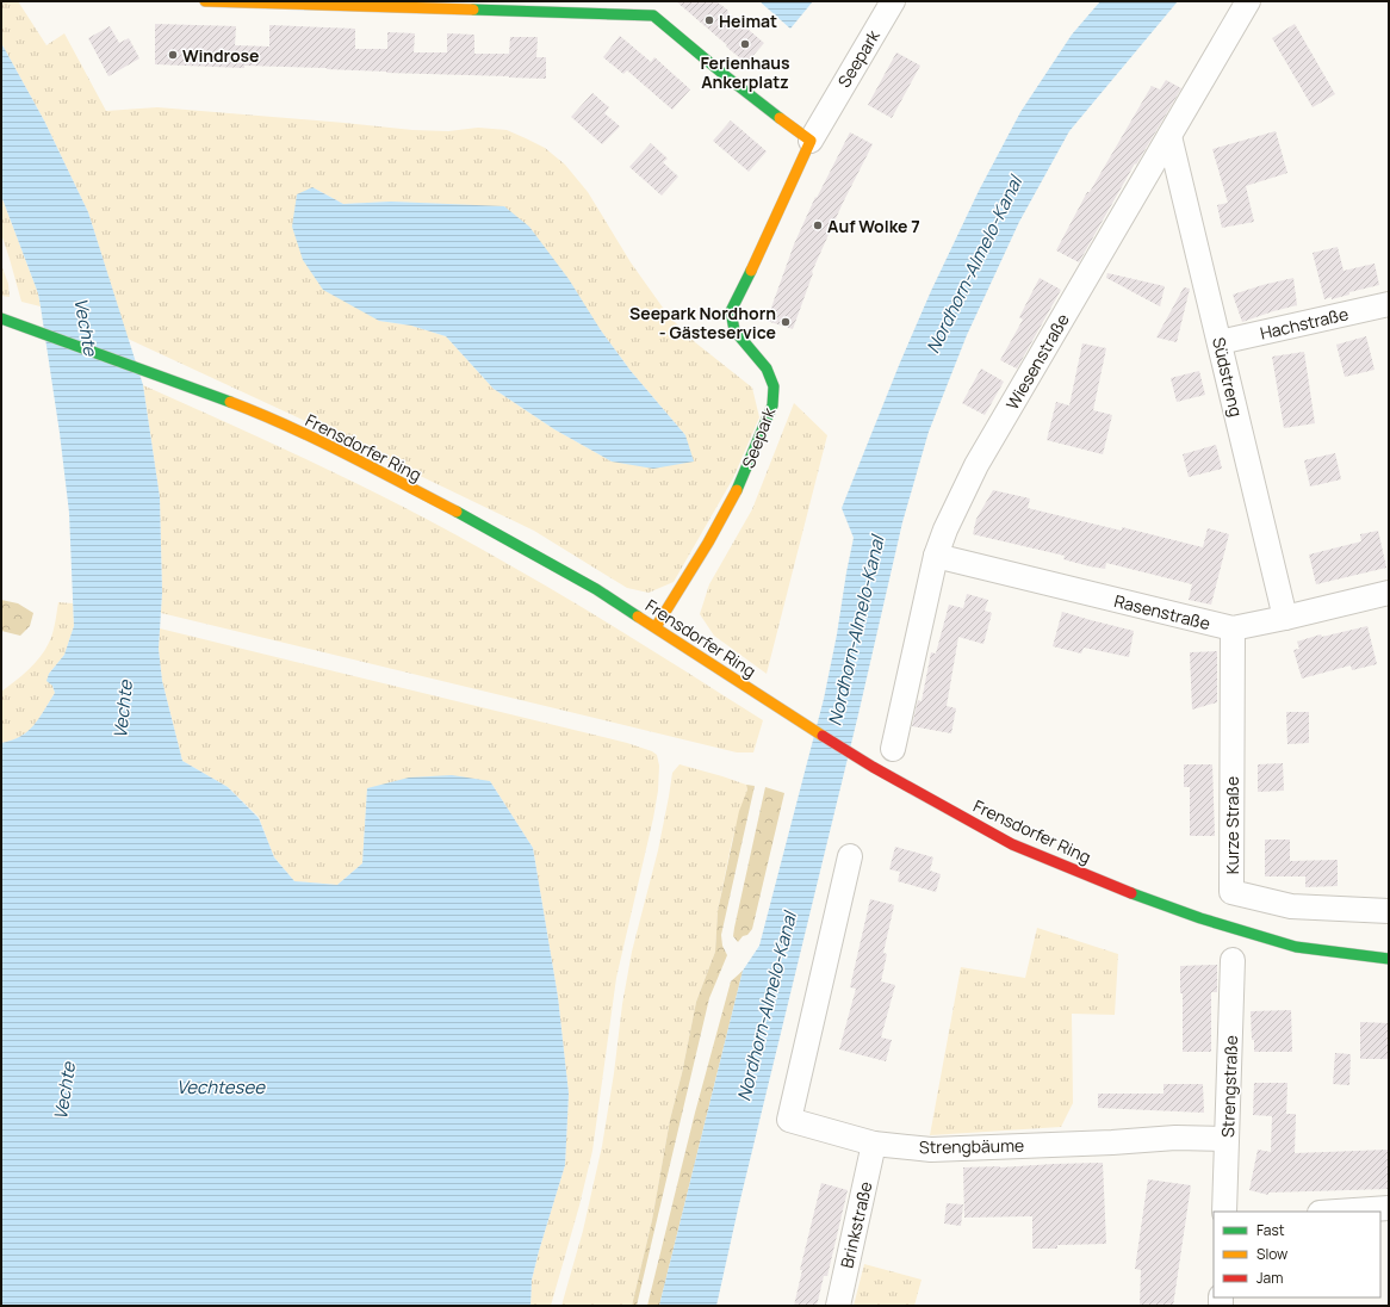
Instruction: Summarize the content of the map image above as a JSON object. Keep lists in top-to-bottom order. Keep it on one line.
{"streets":{"street":["Seepark","Hachstraße","Wiesenstraße","Südstreng","Frensdorfer Ring","Rasenstraße","Kurze Straße","Strengstraße","Strengbäume","Brinkstraße"]},"crossings":[["Seepark","Frensdorfer Ring"],["Hachstraße","Südstreng"],["Wiesenstraße","Südstreng"],["Wiesenstraße","Rasenstraße"],["Südstreng","Rasenstraße"],["Rasenstraße","Kurze Straße"],["Strengstraße","Strengbäume"],["Strengbäume","Brinkstraße"]],"water":["Nordhorn-Almelo-Kanal","Vechte","Vechtesee"],"places":["Heimat","Ferienhaus Ankerplatz","Windrose","Auf Wolke 7","Seepark Nordhorn - Gästeservice"],"legend":["Fast","Slow","Jam"]}
